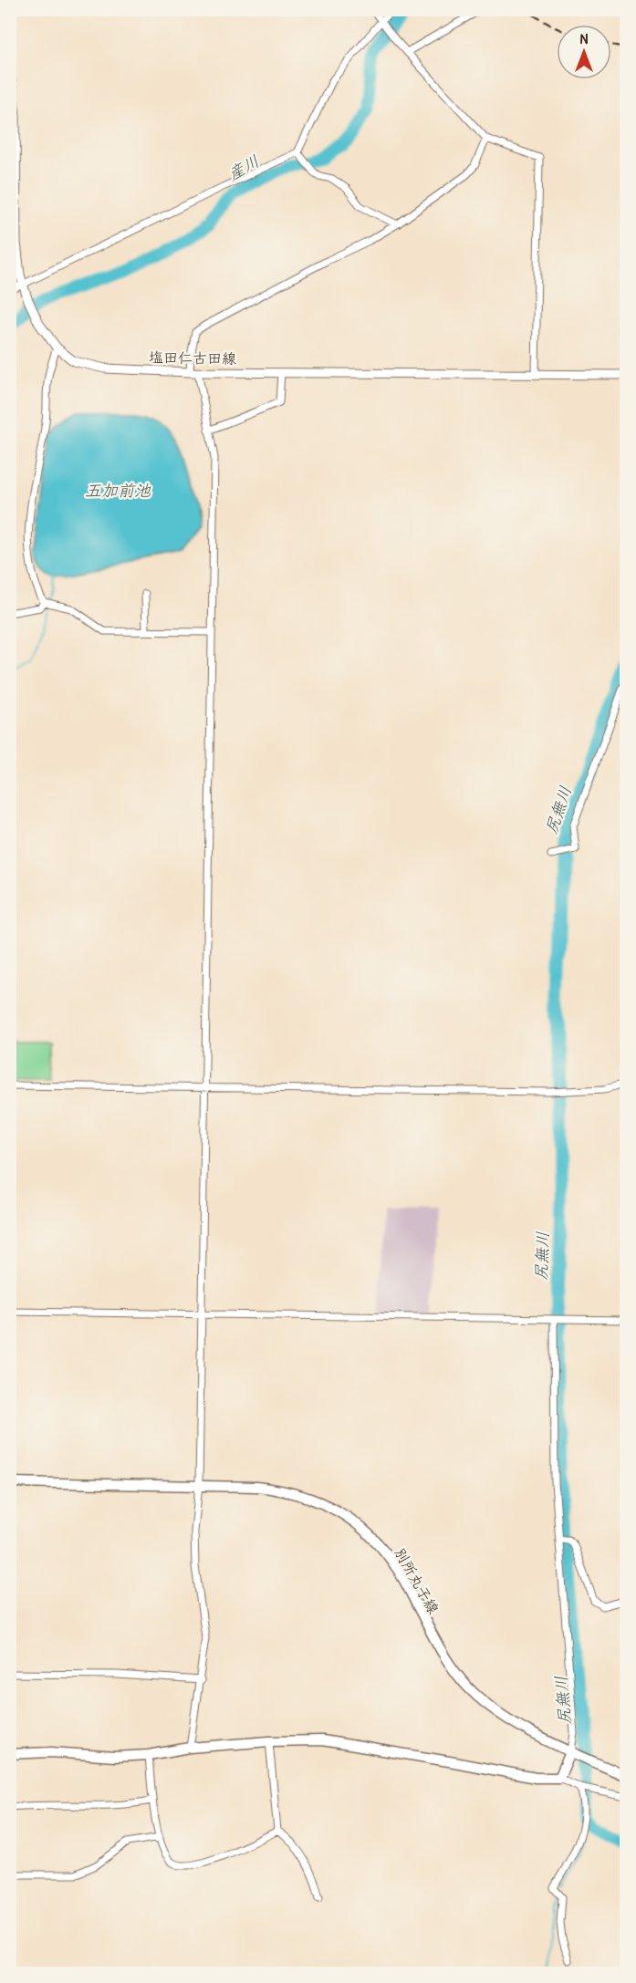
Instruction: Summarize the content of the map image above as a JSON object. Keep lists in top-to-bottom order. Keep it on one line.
{"streets":{"main road":["塩田仁古田線","別所丸子線"]},"water":["産川","五加前池","尻無川"],"north":"top"}
